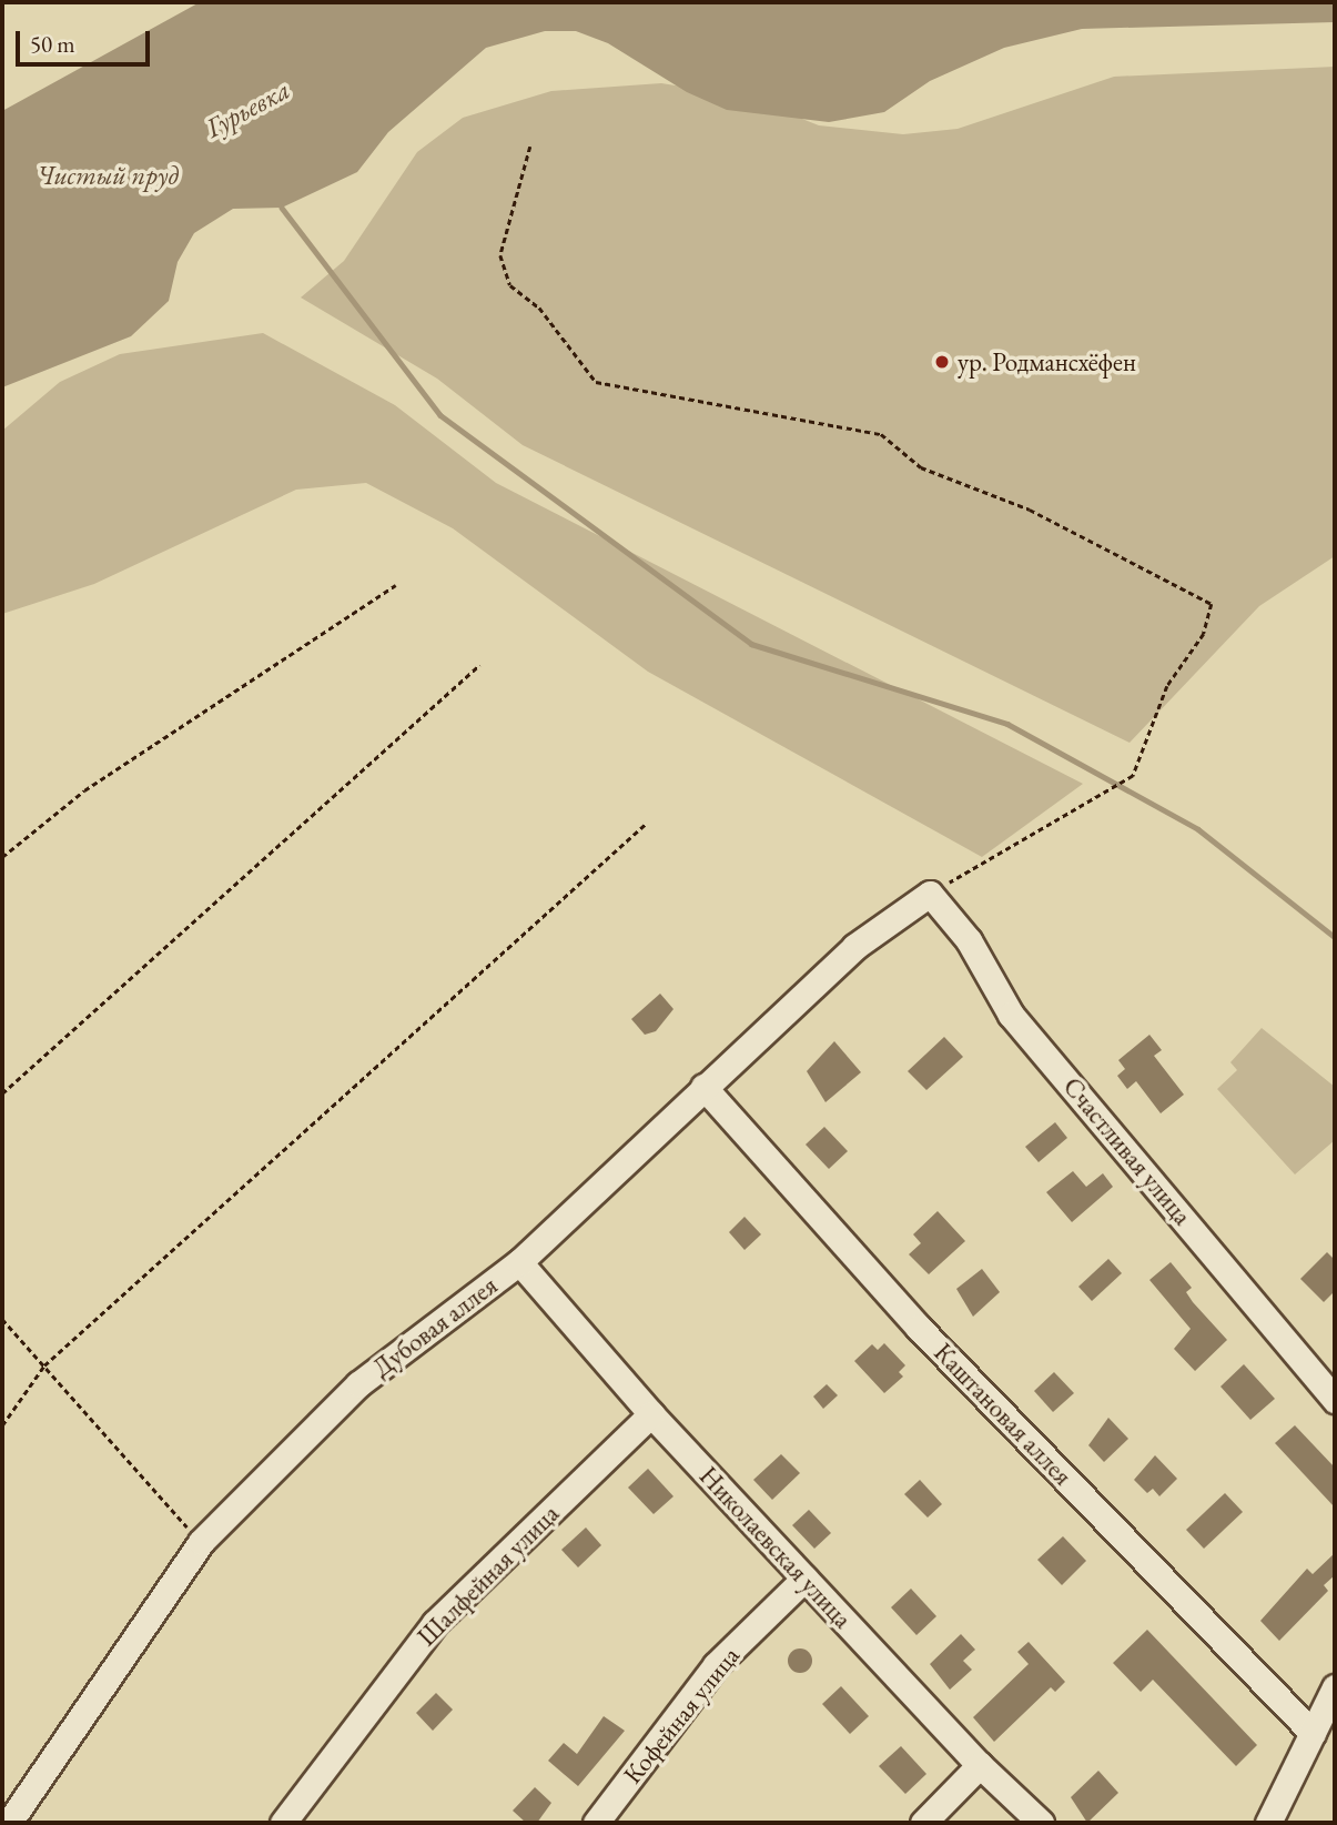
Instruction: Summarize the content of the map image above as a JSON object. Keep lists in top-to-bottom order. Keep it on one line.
{"streets":{"street":["Счастливая улица","Дубовая аллея","Каштановая аллея","Николаевская улица","Шалфейная улица","Кофейная улица"]},"crossings":[["Счастливая улица","Дубовая аллея"],["Дубовая аллея","Каштановая аллея"],["Дубовая аллея","Николаевская улица"],["Николаевская улица","Шалфейная улица"],["Николаевская улица","Кофейная улица"]],"water":["Гурьевка","Чистый пруд"],"places":["ур. Родмансхёфен"],"scale_bar":"50 m"}
